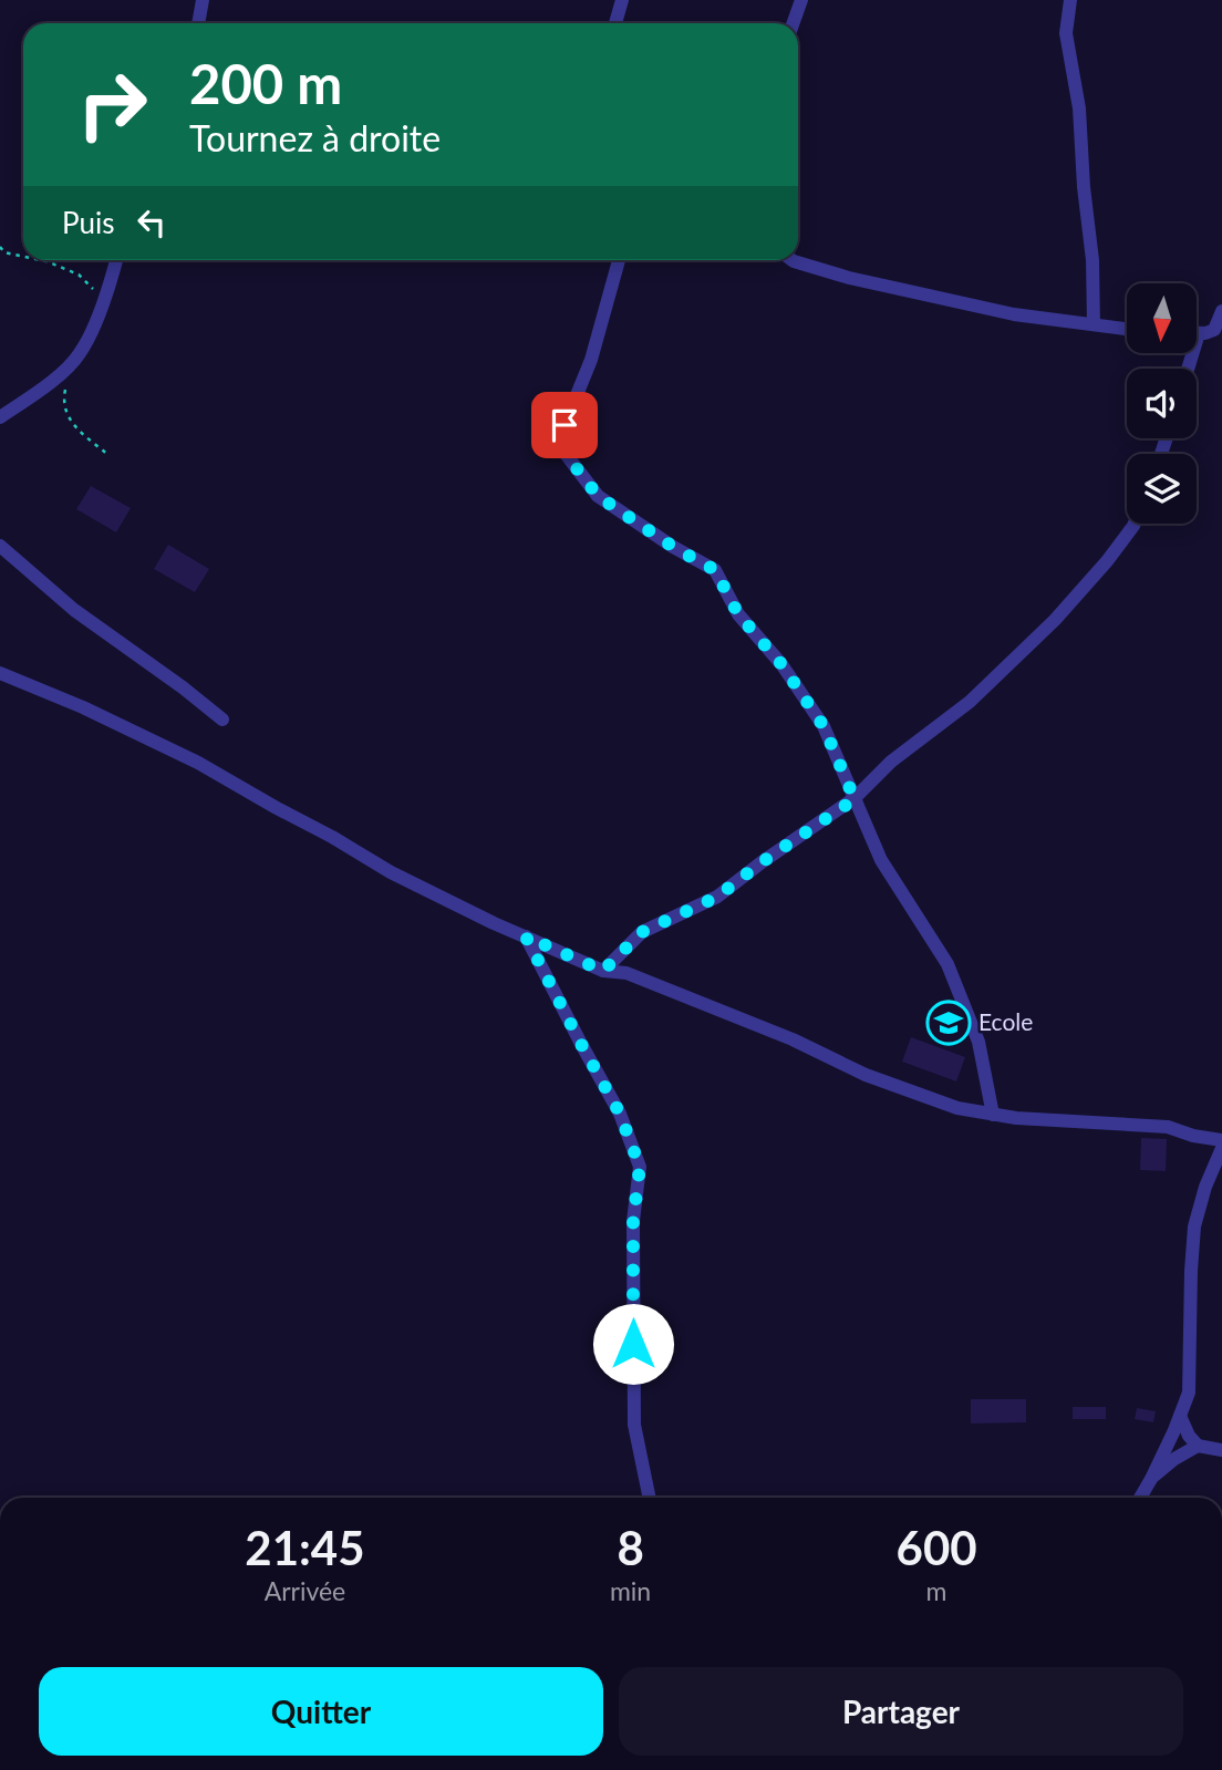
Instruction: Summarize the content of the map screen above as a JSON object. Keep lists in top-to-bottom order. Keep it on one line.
{"places":{"school or university":["Ecole"]},"north":"bottom","page":{"turn":["200 m","Tournez à droite"],"then":"Puis","eta":["21:45","Arrivée","8","min","600","m"],"buttons":["Quitter","Partager"]}}
